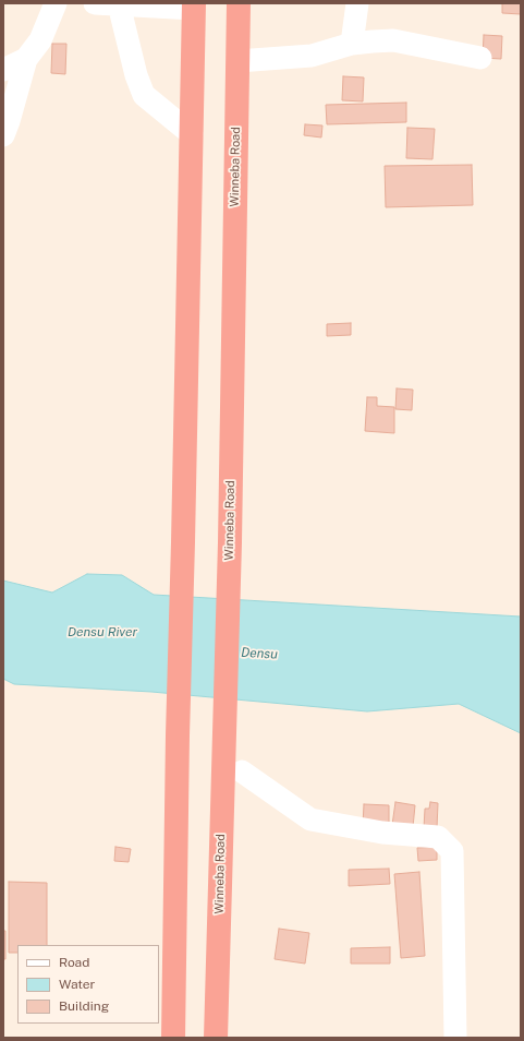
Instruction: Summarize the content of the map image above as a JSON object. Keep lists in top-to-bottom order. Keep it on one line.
{"streets":{"highway":["Winneba Road"]},"water":["Densu River","Densu"],"legend":["Road","Water","Building"]}
